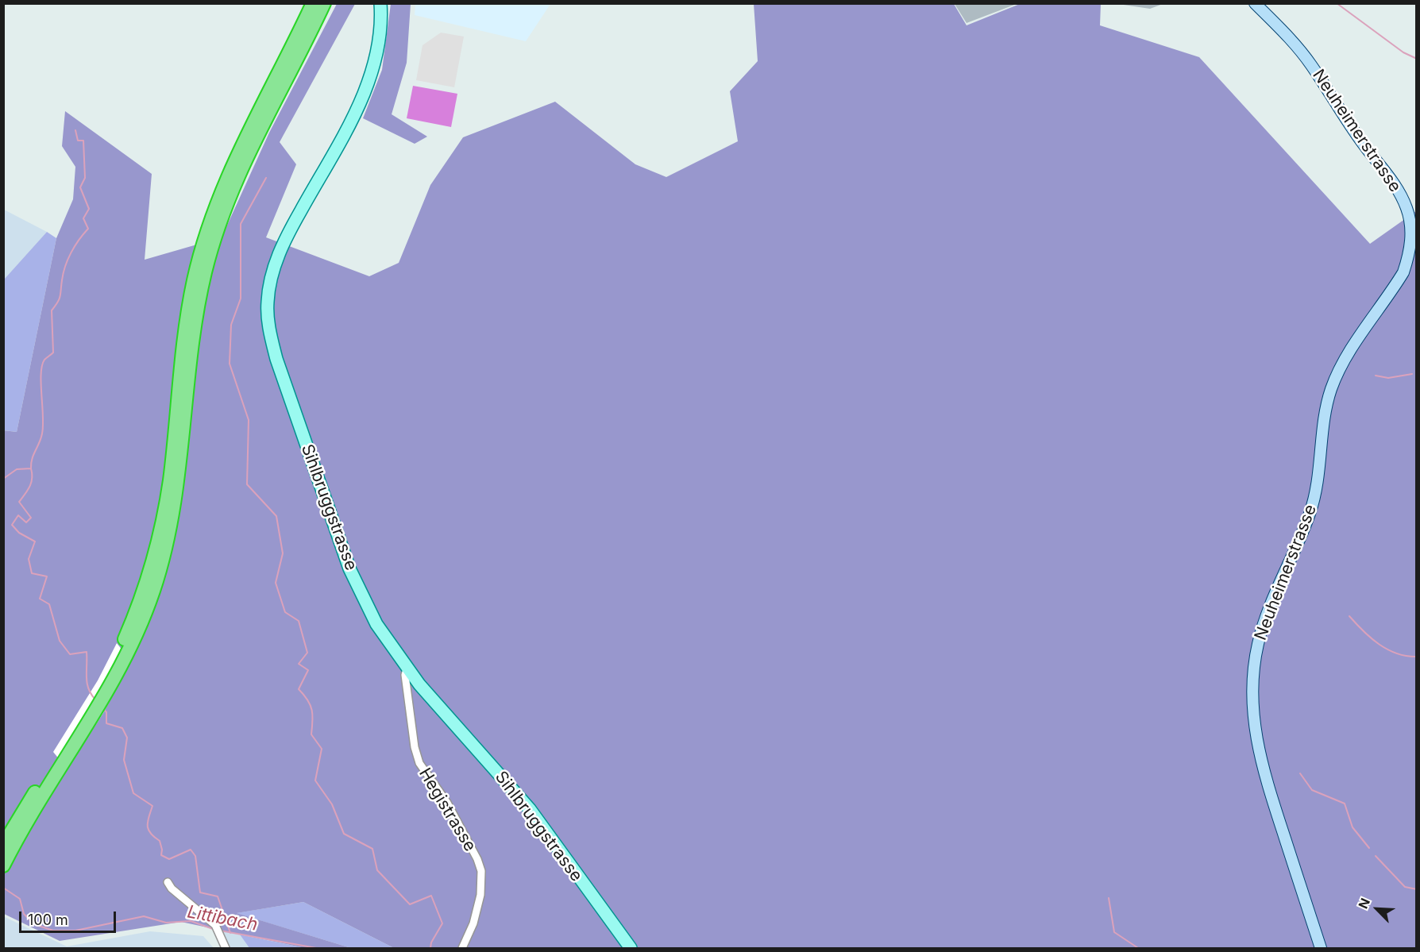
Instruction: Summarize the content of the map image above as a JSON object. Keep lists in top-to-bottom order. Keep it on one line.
{"streets":{"main road":["Sihlbruggstrasse"],"street":["Neuheimerstrasse","Hegistrasse"]},"crossings":[["Sihlbruggstrasse","Hegistrasse"]],"water":["Littibach"],"scale_bar":"100 m","north":"top left"}
